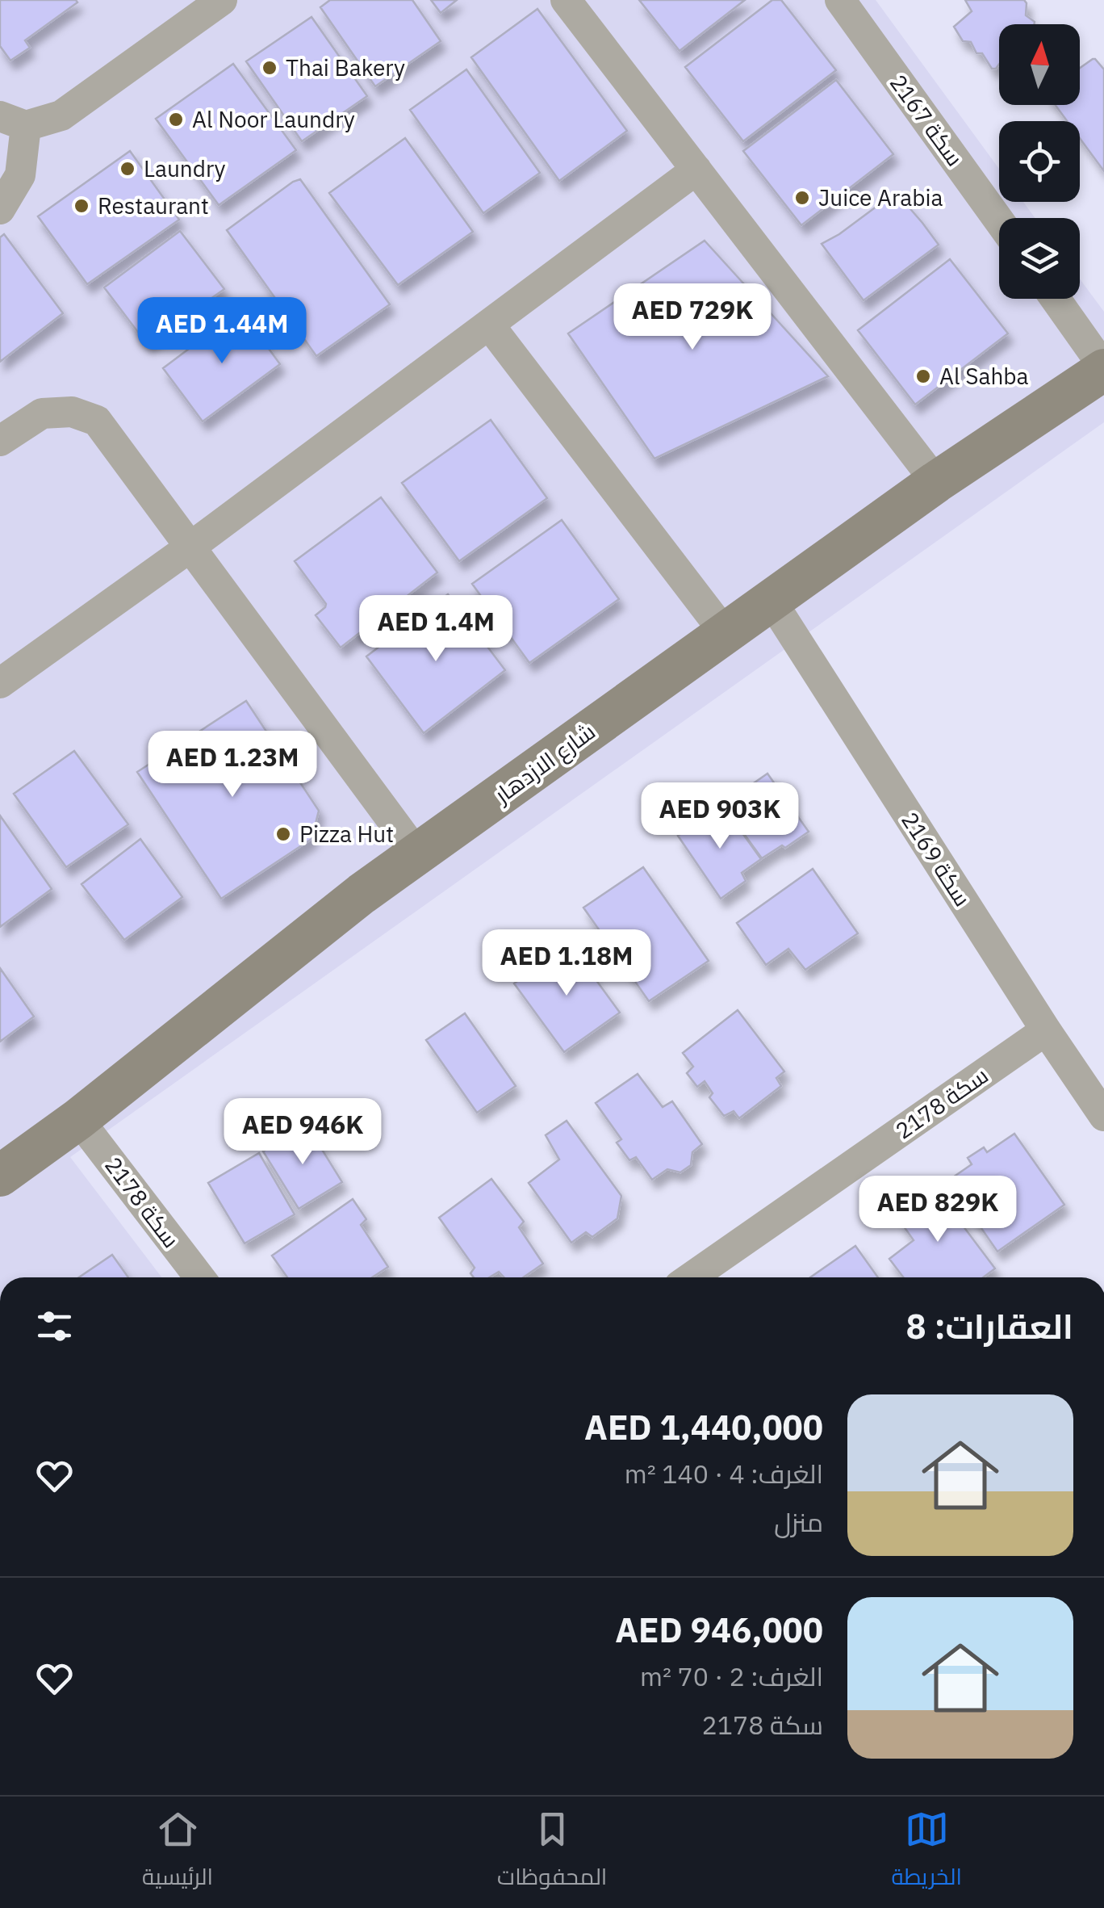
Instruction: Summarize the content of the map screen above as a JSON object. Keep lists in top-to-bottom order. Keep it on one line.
{"streets":{"street":["سكة 2167","شارع الازدهار","سكة 2169","سكة 2178"]},"crossings":[["شارع الازدهار","سكة 2169"],["شارع الازدهار","سكة 2178"],["سكة 2169","سكة 2178"]],"places":["Thai Bakery","Al Noor Laundry","Laundry","Juice Arabia","Restaurant","Al Sahba","Pizza Hut"],"north":"top","page":{"price":["AED 729K","AED 1.44M","AED 1.4M","AED 1.23M","AED 903K","AED 1.18M","AED 946K","AED 829K"],"heading":"العقارات: 8","list":[{"name":"AED 1,440,000","note":"الغرف: 4 · 140 m² · منزل"},{"name":"AED 946,000","note":"الغرف: 2 · 70 m² · سكة 2178"}],"tabs":["الخريطة","المحفوظات","الرئيسية"]}}
